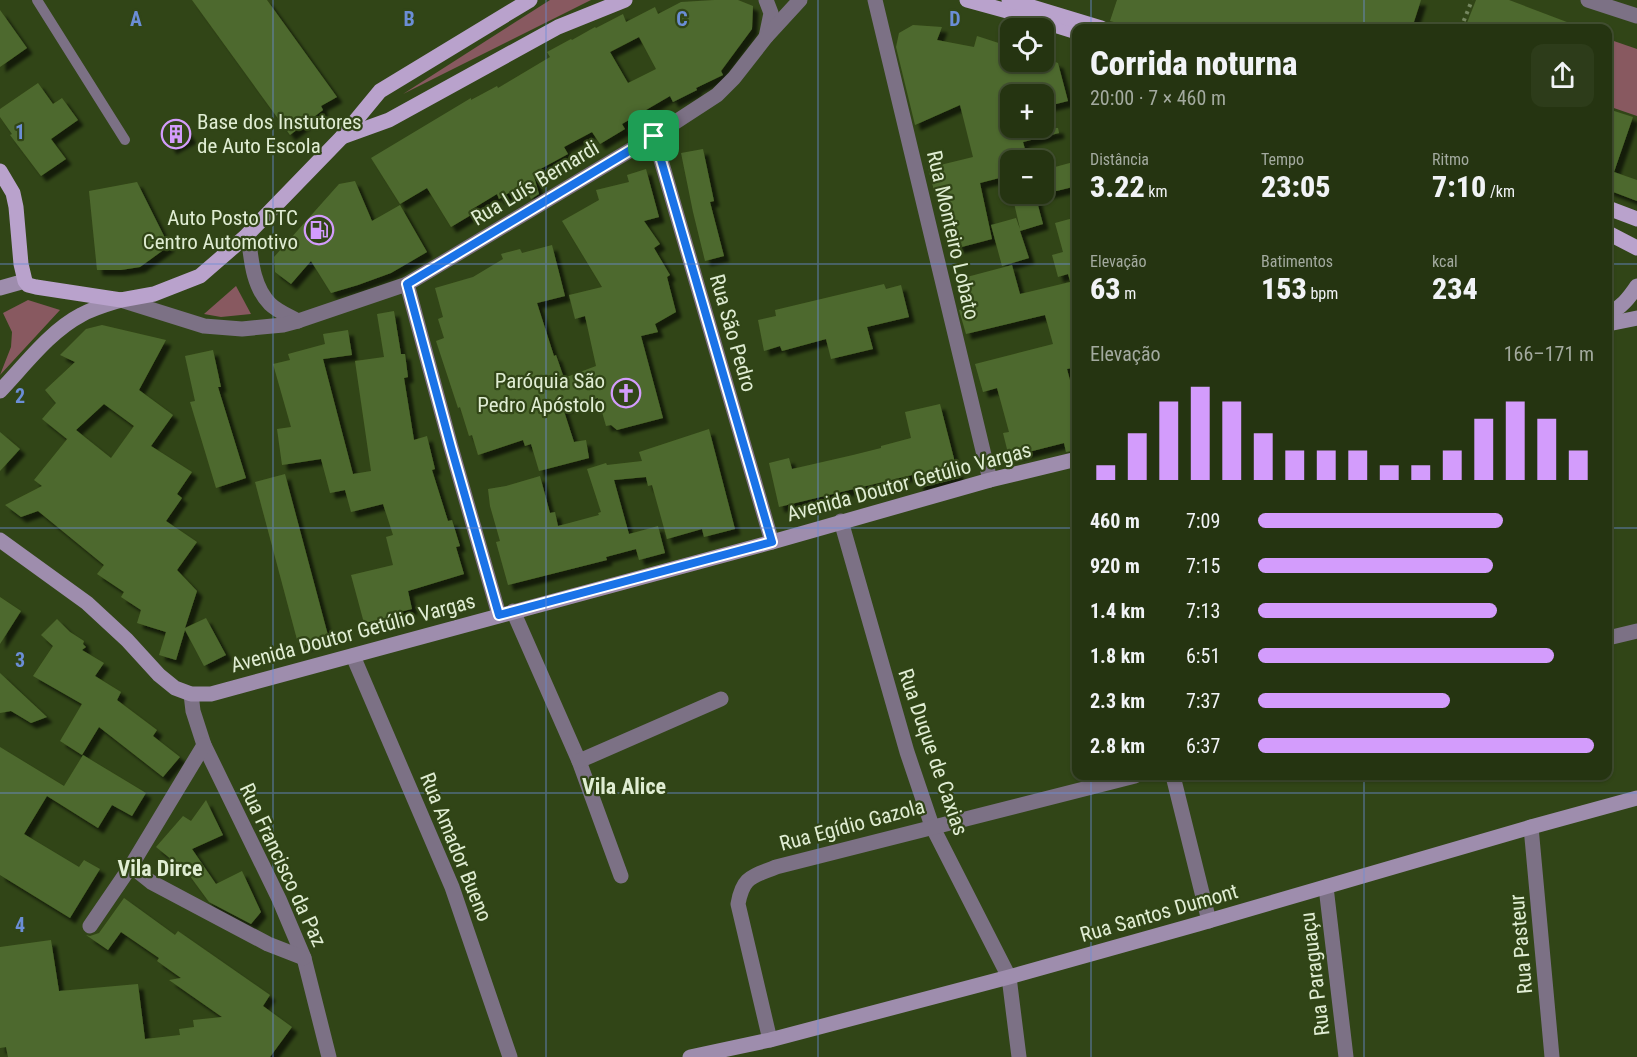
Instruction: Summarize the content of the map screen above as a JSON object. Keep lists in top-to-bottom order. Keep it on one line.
{"streets":{"street":["Rua Luís Bernardi","Rua Monteiro Lobato","Rua São Pedro","Avenida Doutor Getúlio Vargas","Rua Duque de Caxias","Rua Egídio Gazola","Rua Amador Bueno","Rua Francisco da Paz","Rua Santos Dumont","Rua Pasteur","Rua Paraguaçu"]},"crossings":[["Rua Luís Bernardi","Rua São Pedro"],["Rua Monteiro Lobato","Avenida Doutor Getúlio Vargas"],["Rua São Pedro","Avenida Doutor Getúlio Vargas"],["Avenida Doutor Getúlio Vargas","Rua Duque de Caxias"],["Avenida Doutor Getúlio Vargas","Rua Amador Bueno"],["Avenida Doutor Getúlio Vargas","Rua Francisco da Paz"],["Rua Duque de Caxias","Rua Egídio Gazola"],["Rua Duque de Caxias","Rua Santos Dumont"],["Rua Egídio Gazola","Rua Santos Dumont"],["Rua Santos Dumont","Rua Pasteur"],["Rua Santos Dumont","Rua Paraguaçu"]],"districts":["Vila Alice","Vila Dirce"],"places":{"building":["Base dos Instutores de Auto Escola"],"fuel station":["Auto Posto DTC Centro Automotivo"],"church":["Paróquia São Pedro Apóstolo"]},"page":{"map_buttons":["+","−"],"heading":["Corrida noturna","20:00 · 7 × 460 m"],"stats":[["Distância","3.22 km"],["Tempo","23:05"],["Ritmo","7:10 /km"],["Elevação","63 m"],["Batimentos","153 bpm"],["kcal","234"]],"chart":["Elevação","166–171 m"],"list":[{"name":"460 m","note":"7:09"},{"name":"920 m","note":"7:15"},{"name":"1.4 km","note":"7:13"},{"name":"1.8 km","note":"6:51"},{"name":"2.3 km","note":"7:37"},{"name":"2.8 km","note":"6:37"}]},"grid":{"columns":["A","B","C","D"],"rows":["1","2","3","4"]}}
